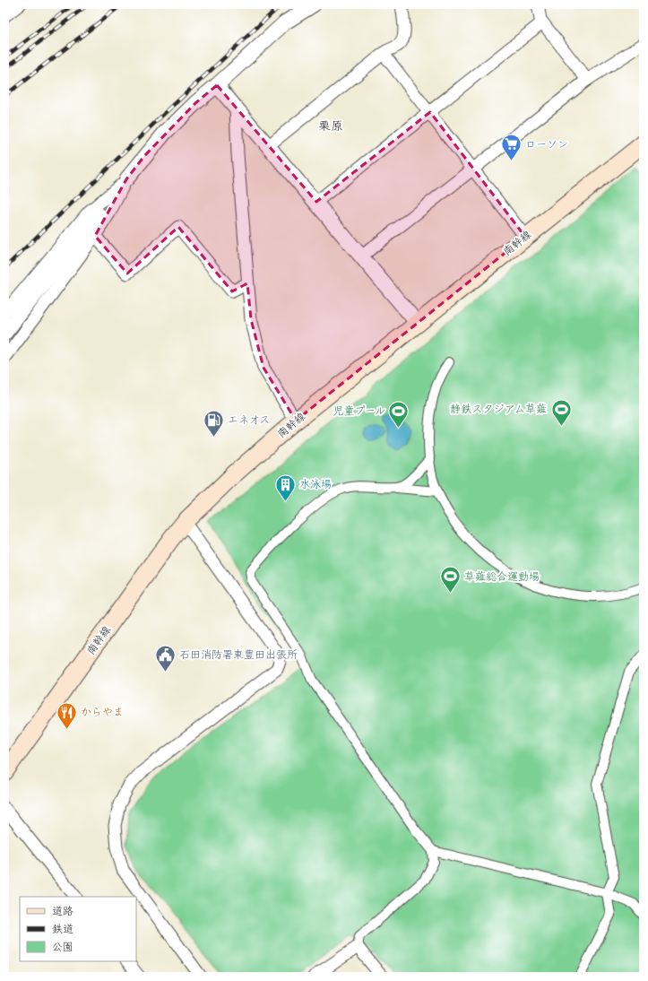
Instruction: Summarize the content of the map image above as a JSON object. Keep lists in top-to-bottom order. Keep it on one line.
{"streets":{"main road":["南幹線"]},"districts":["栗原"],"places":{"supermarket":["ローソン"],"sports":["静鉄スタジアム草薙","児童プール","草薙総合運動場"],"fuel station":["エネオス"],"building":["水泳場"],"public building":["石田消防署東豊田出張所"],"restaurant":["からやま"]},"legend":["道路","鉄道","公園"]}
